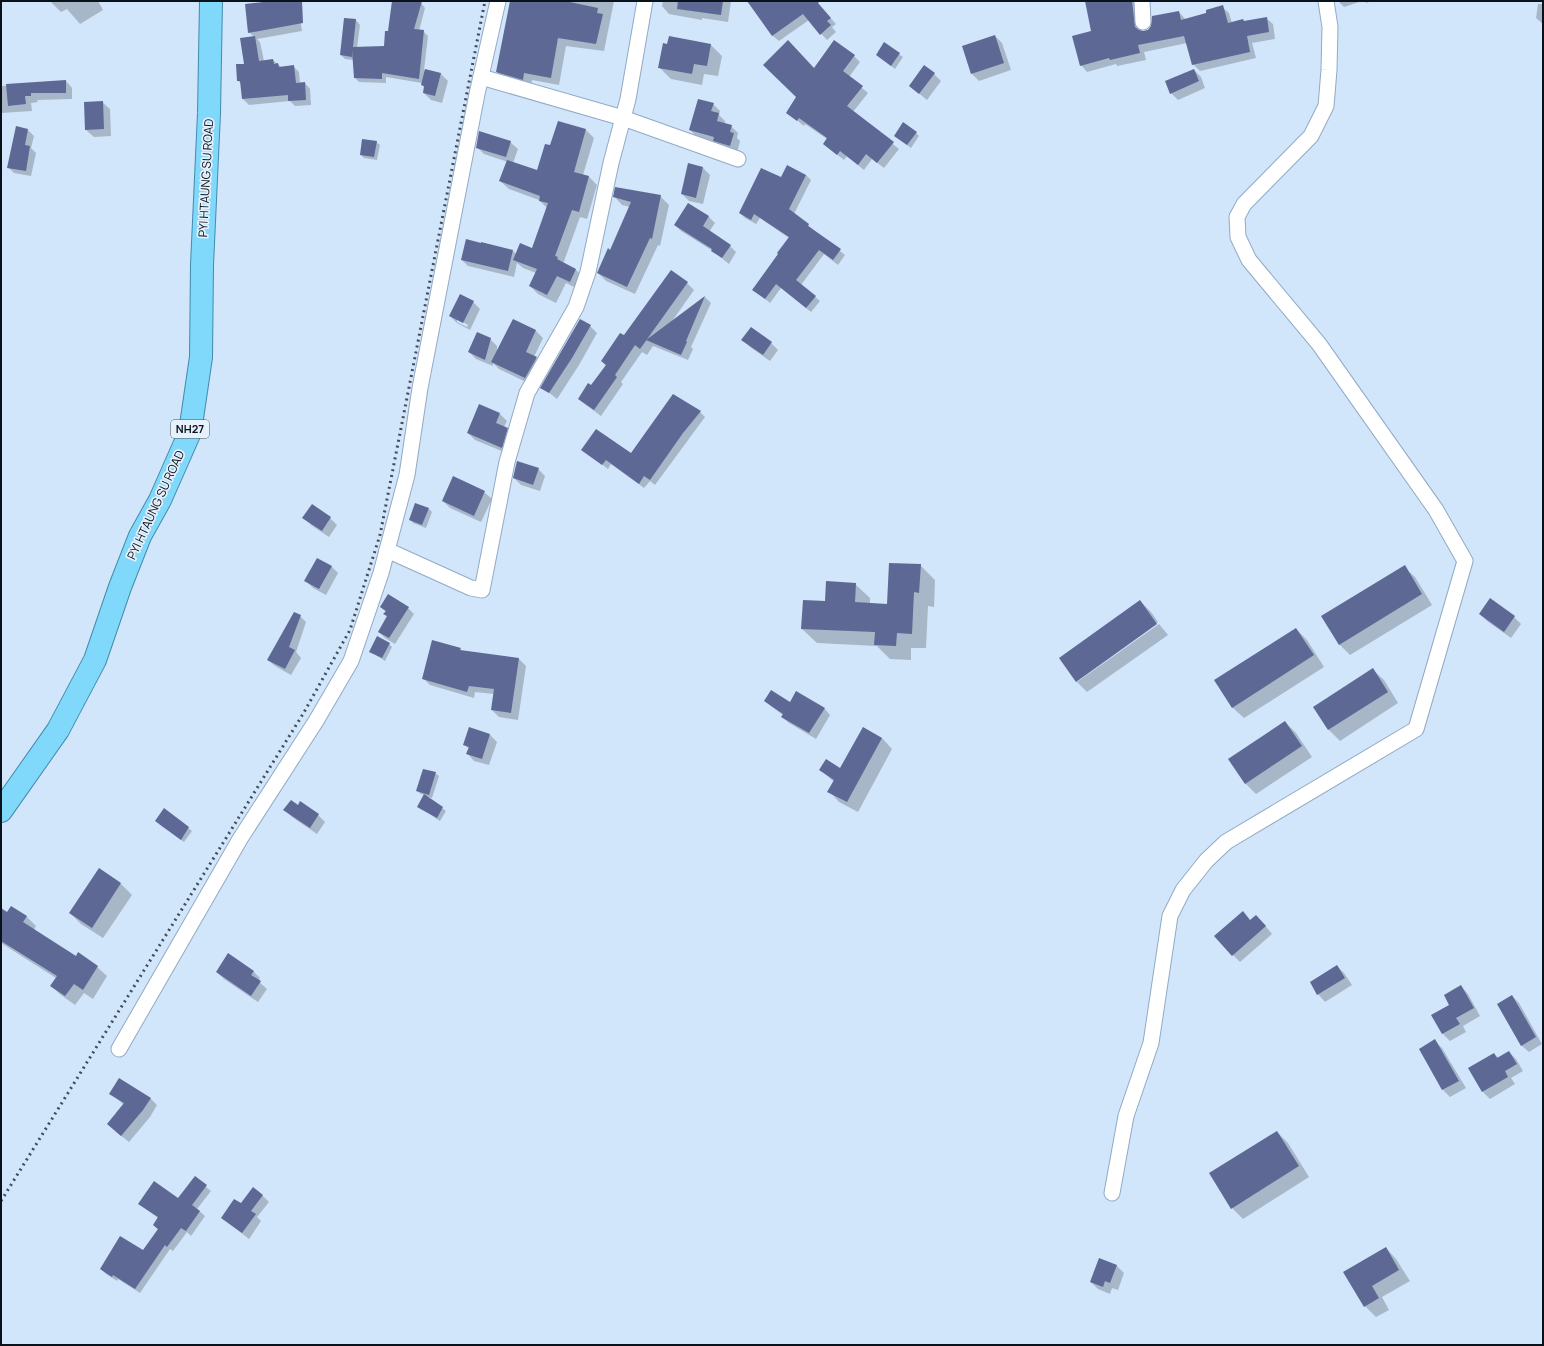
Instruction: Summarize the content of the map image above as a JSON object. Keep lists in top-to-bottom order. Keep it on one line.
{"streets":{"highway":["PYI HTAUNG SU ROAD","NH27"]}}
